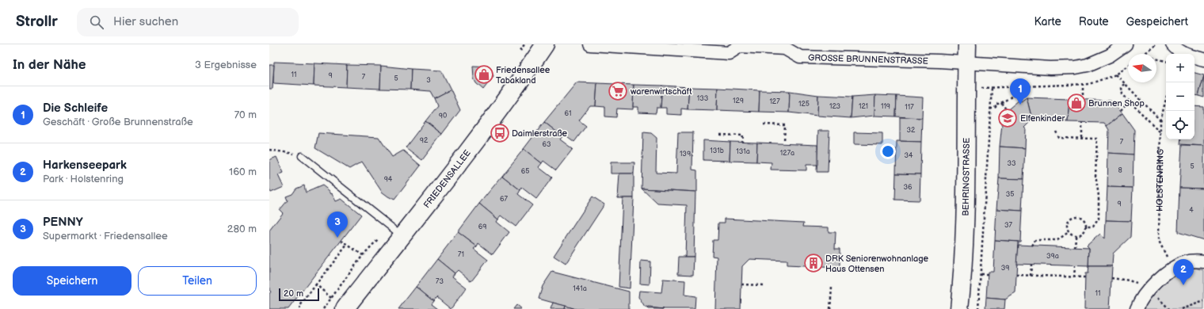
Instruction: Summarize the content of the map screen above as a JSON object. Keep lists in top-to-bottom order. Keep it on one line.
{"streets":{"street":["GROSSE BRUNNENSTRASSE","BEHRINGSTRASSE","FRIEDENSALLEE"],"path":["HOLSTENRING"]},"crossings":[["GROSSE BRUNNENSTRASSE","BEHRINGSTRASSE"]],"places":{"shop":["Friedensallee Tabakland","Brunnen Shop"],"supermarket":["warenwirtschaft"],"school or university":["Elfenkinder"],"bus stop":["Daimlerstraße"],"building":["DRK Seniorenwohnanlage Haus Ottensen"]},"house_numbers":["11","9","7","5","3","133","129","127","125","123","121","119","117","61","90","32","92","7","63","131b","131a","127a","139","34","33","5","8","65","94","36","35","67","9","4","37","69","71","39a","39","73","141a","11"],"scale_bar":"20 m","north":"left","page":{"header":"Strollr","search":"Hier suchen","nav":["Karte","Route","Gespeichert"],"heading":["In der Nähe","3 Ergebnisse"],"map_buttons":["+","−"],"pins":["1","3","2"],"list":[{"mark":"1","name":"Die Schleife","note":"Geschäft · Große Brunnenstraße","value":"70 m"},{"mark":"2","name":"Harkenseepark","note":"Park · Holstenring","value":"160 m"},{"mark":"3","name":"PENNY","note":"Supermarkt · Friedensallee","value":"280 m"}],"buttons":["Speichern","Teilen"],"scale":"20 m"}}
